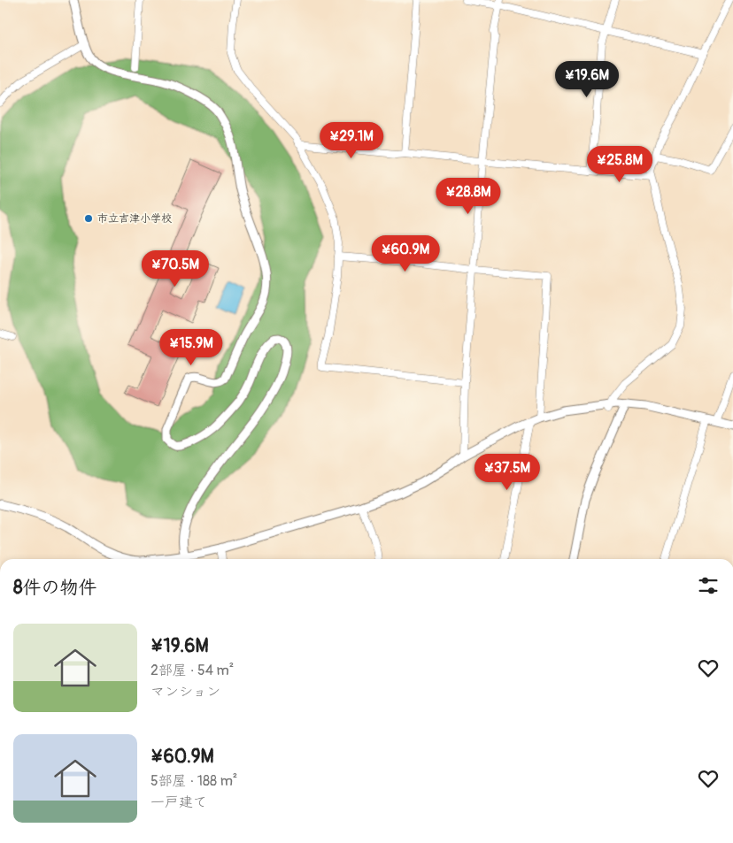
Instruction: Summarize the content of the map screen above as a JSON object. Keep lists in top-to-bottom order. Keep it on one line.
{"places":["市立吉津小学校"],"page":{"price":["¥19.6M","¥29.1M","¥25.8M","¥28.8M","¥60.9M","¥70.5M","¥15.9M","¥37.5M"],"heading":"8件の物件","list":[{"name":"¥19.6M","note":"2部屋 · 54 m² · マンション"},{"name":"¥60.9M","note":"5部屋 · 188 m² · 一戸建て"}]}}
